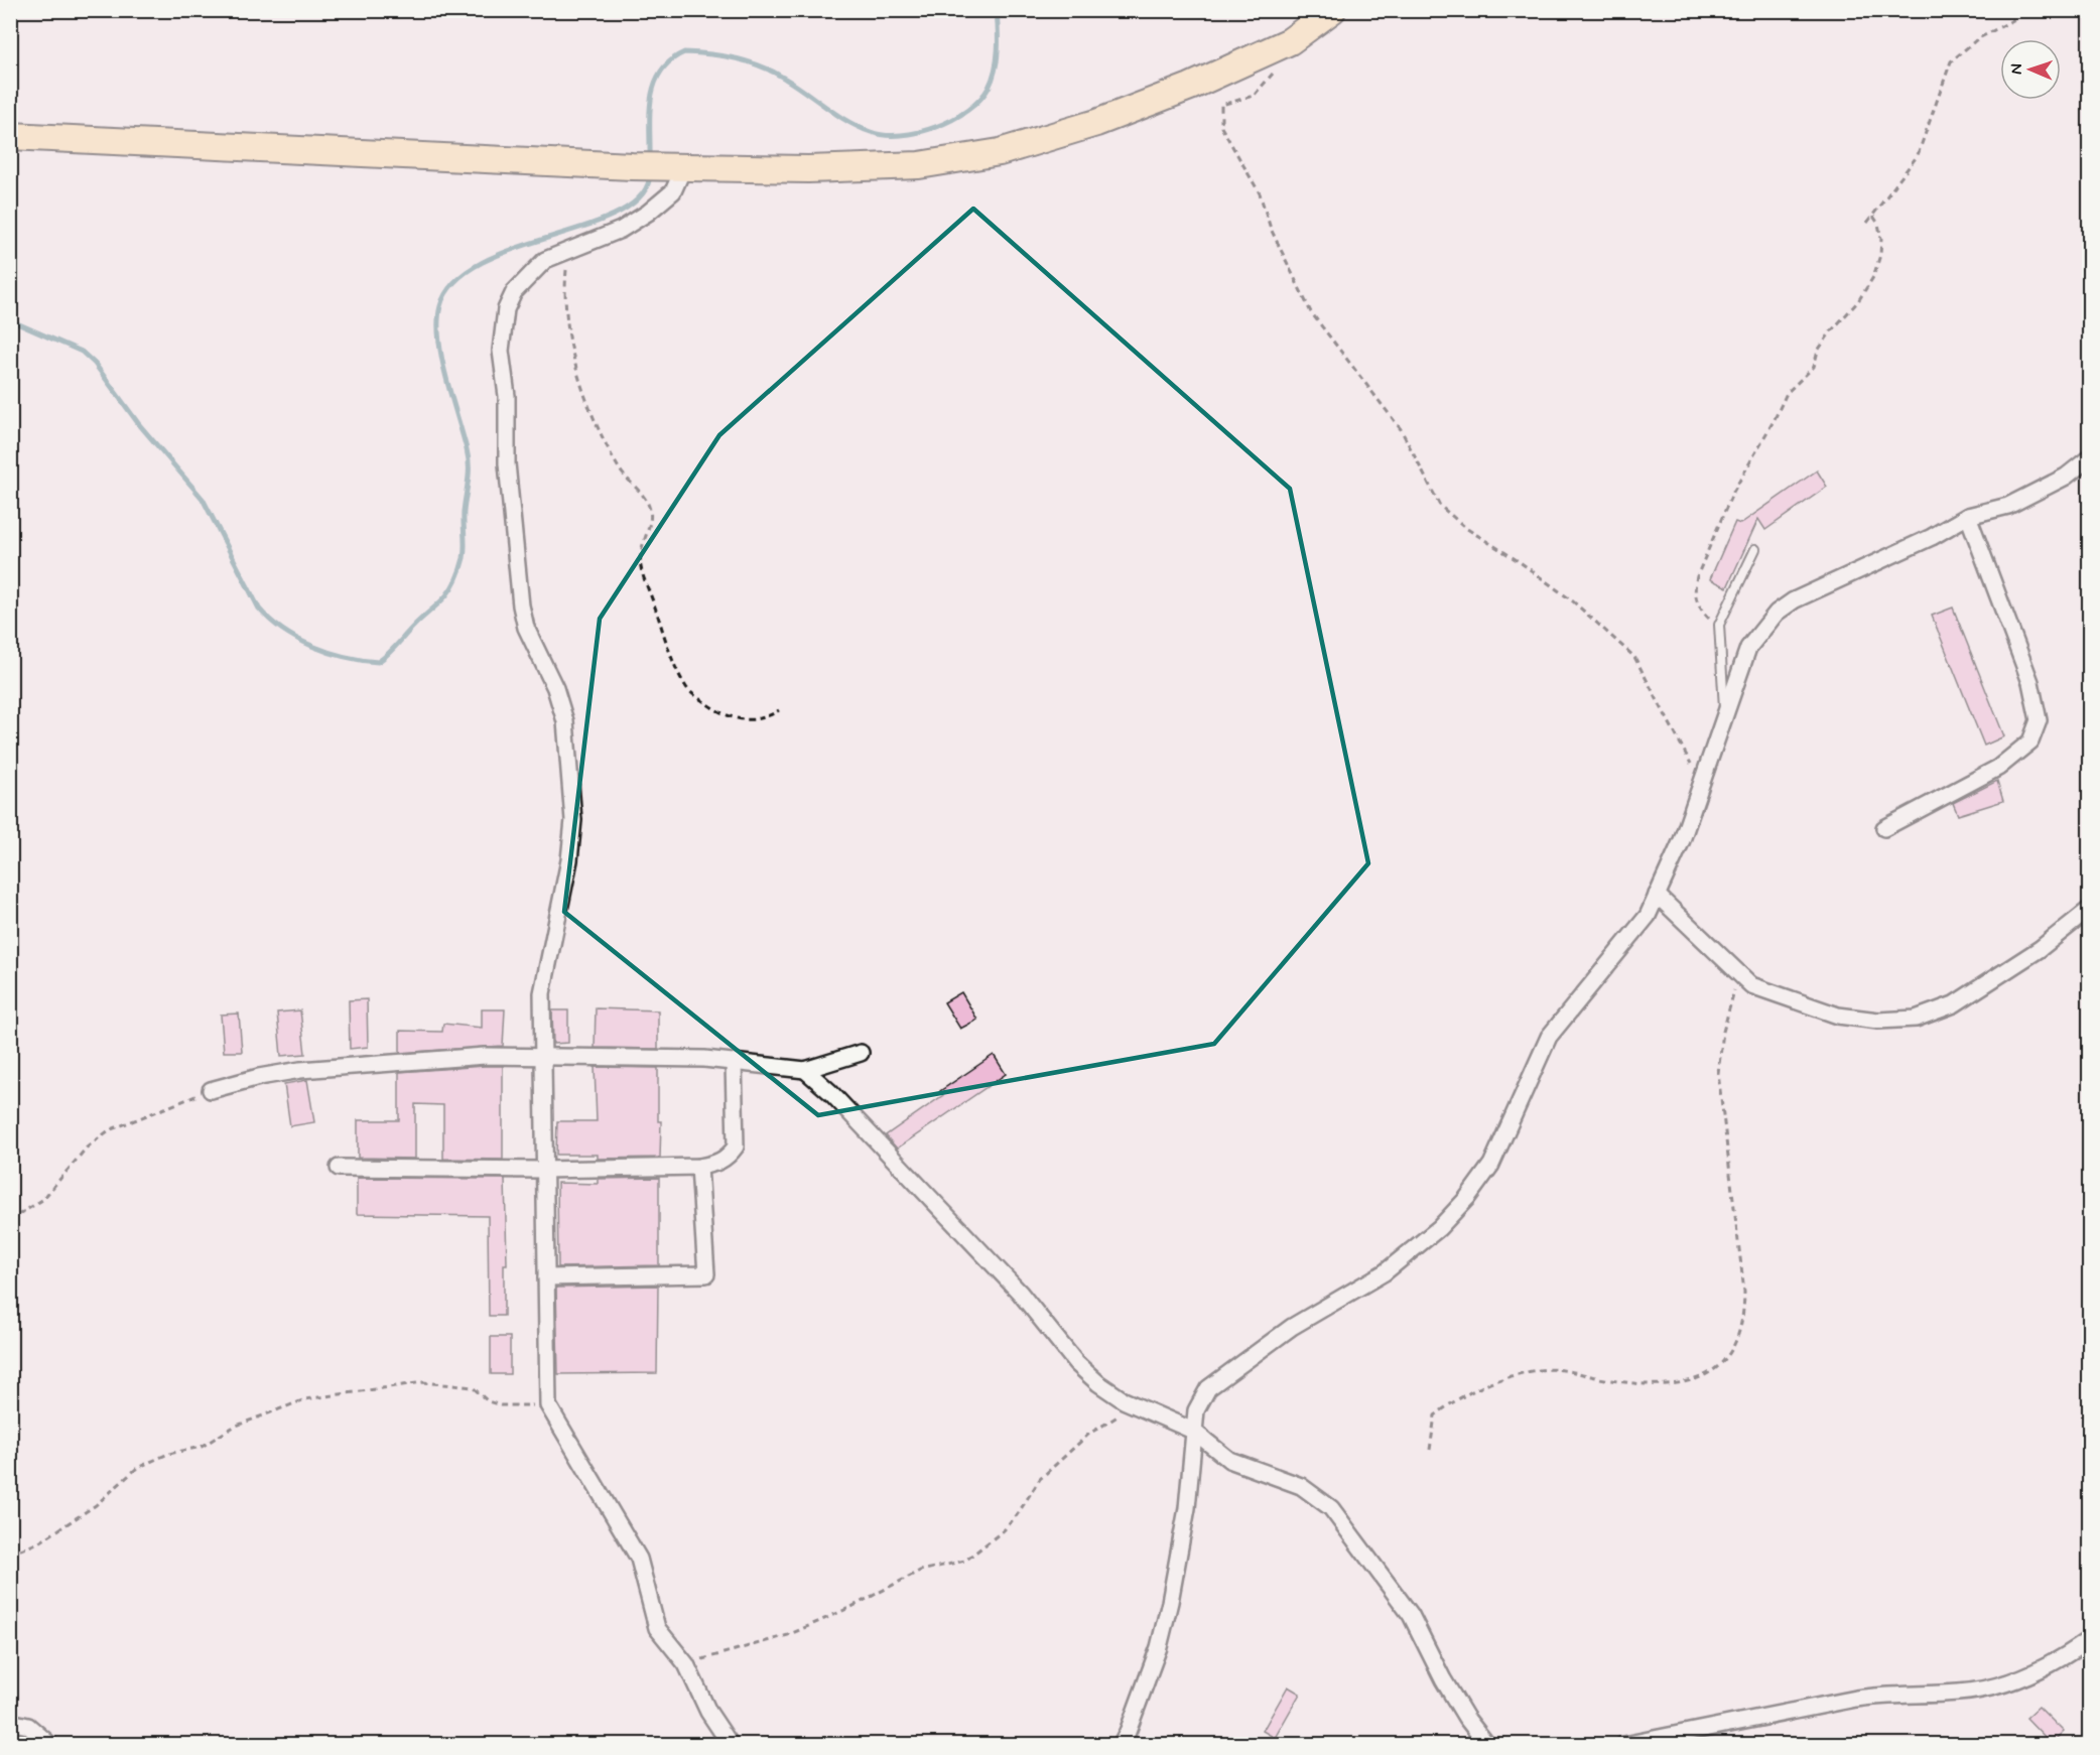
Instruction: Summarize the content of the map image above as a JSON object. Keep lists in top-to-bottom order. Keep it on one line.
{"north":"left"}
